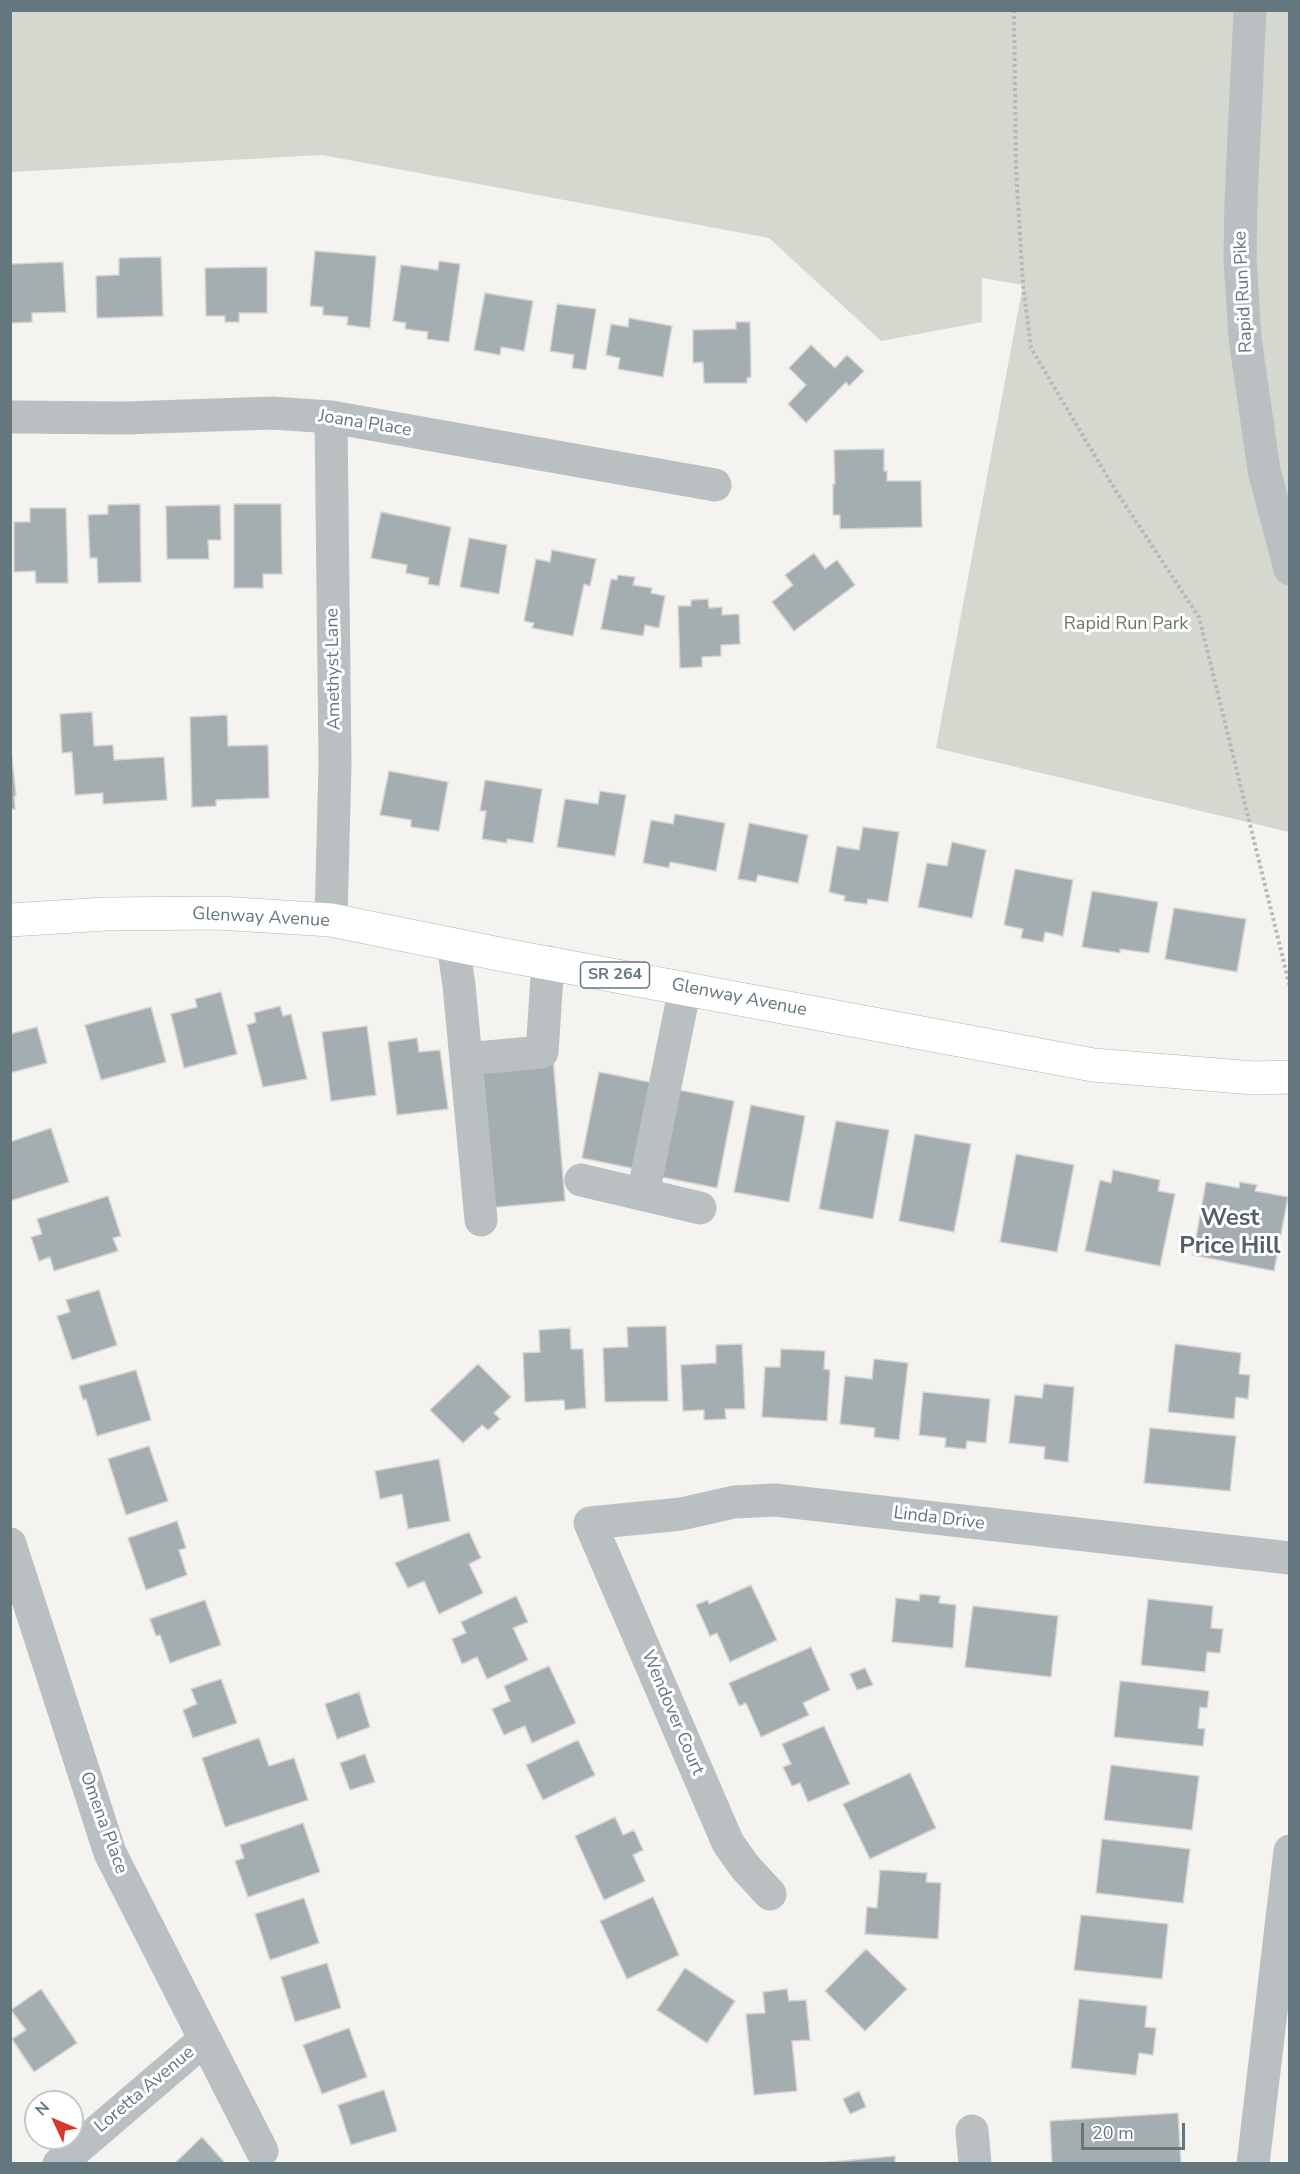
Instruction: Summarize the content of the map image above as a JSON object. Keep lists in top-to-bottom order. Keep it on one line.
{"streets":{"main road":["Glenway Avenue","SR 264"],"street":["Rapid Run Pike","Joana Place","Amethyst Lane","Linda Drive","Wendover Court","Omena Place","Loretta Avenue"]},"crossings":[["Joana Place","Amethyst Lane"],["Amethyst Lane","Glenway Avenue"],["Linda Drive","Wendover Court"],["Omena Place","Loretta Avenue"]],"districts":["West Price Hill"],"parks":["Rapid Run Park"],"scale_bar":"20 m","north":"top left"}
